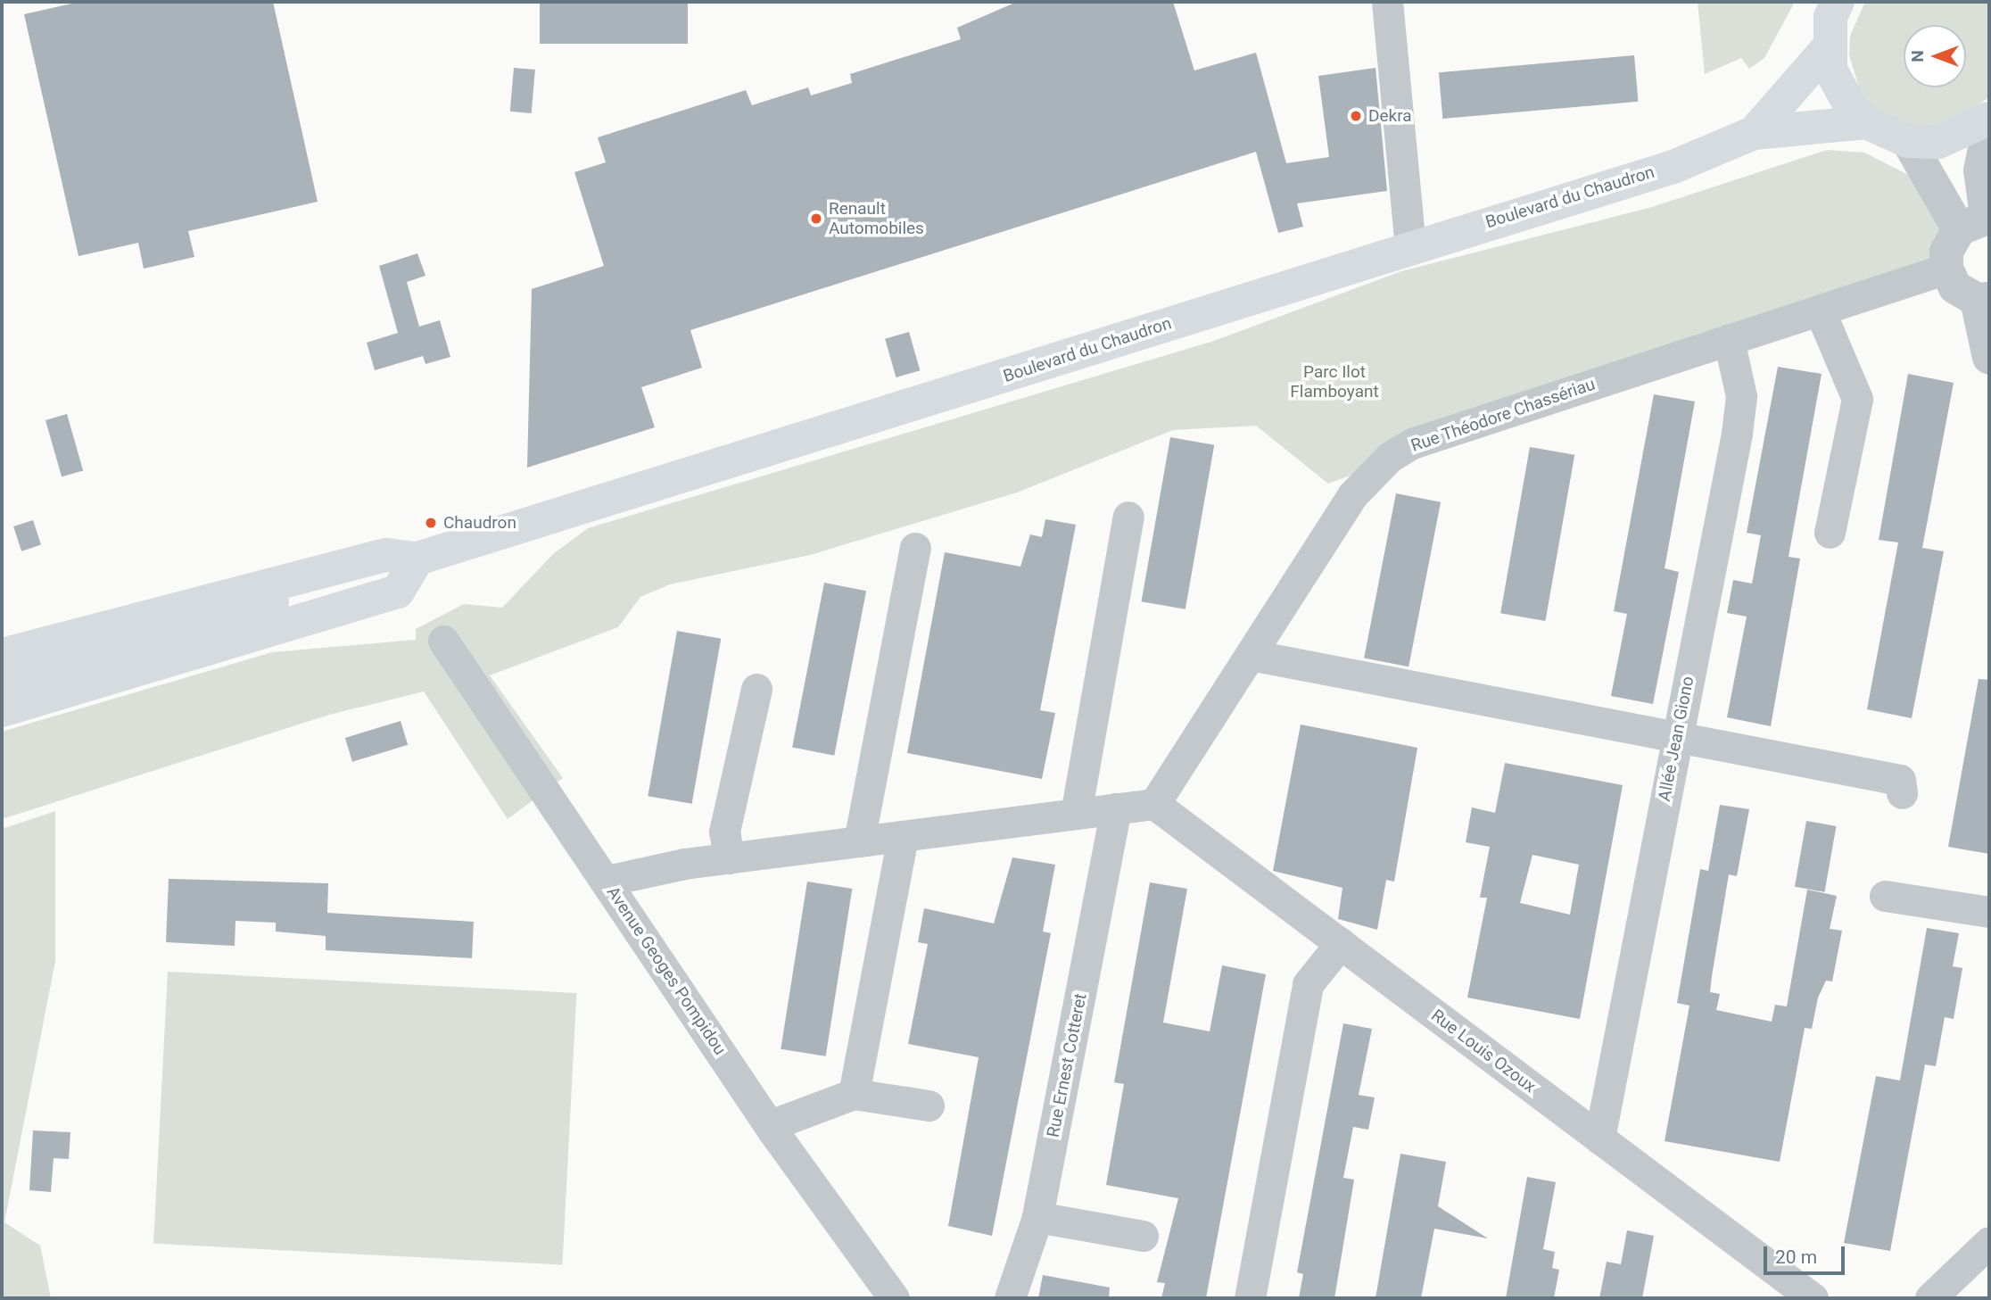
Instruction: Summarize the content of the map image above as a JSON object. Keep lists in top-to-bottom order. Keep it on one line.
{"streets":{"main road":["Boulevard du Chaudron"],"street":["Rue Théodore Chassériau","Allée Jean Giono","Avenue Geoges Pompidou","Rue Louis Ozoux","Rue Ernest Cotteret"]},"crossings":[["Rue Théodore Chassériau","Allée Jean Giono"],["Rue Théodore Chassériau","Rue Louis Ozoux"],["Allée Jean Giono","Rue Louis Ozoux"]],"parks":["Parc Ilot Flamboyant"],"places":["Dekra","Renault Automobiles","Chaudron"],"scale_bar":"20 m","north":"left"}
